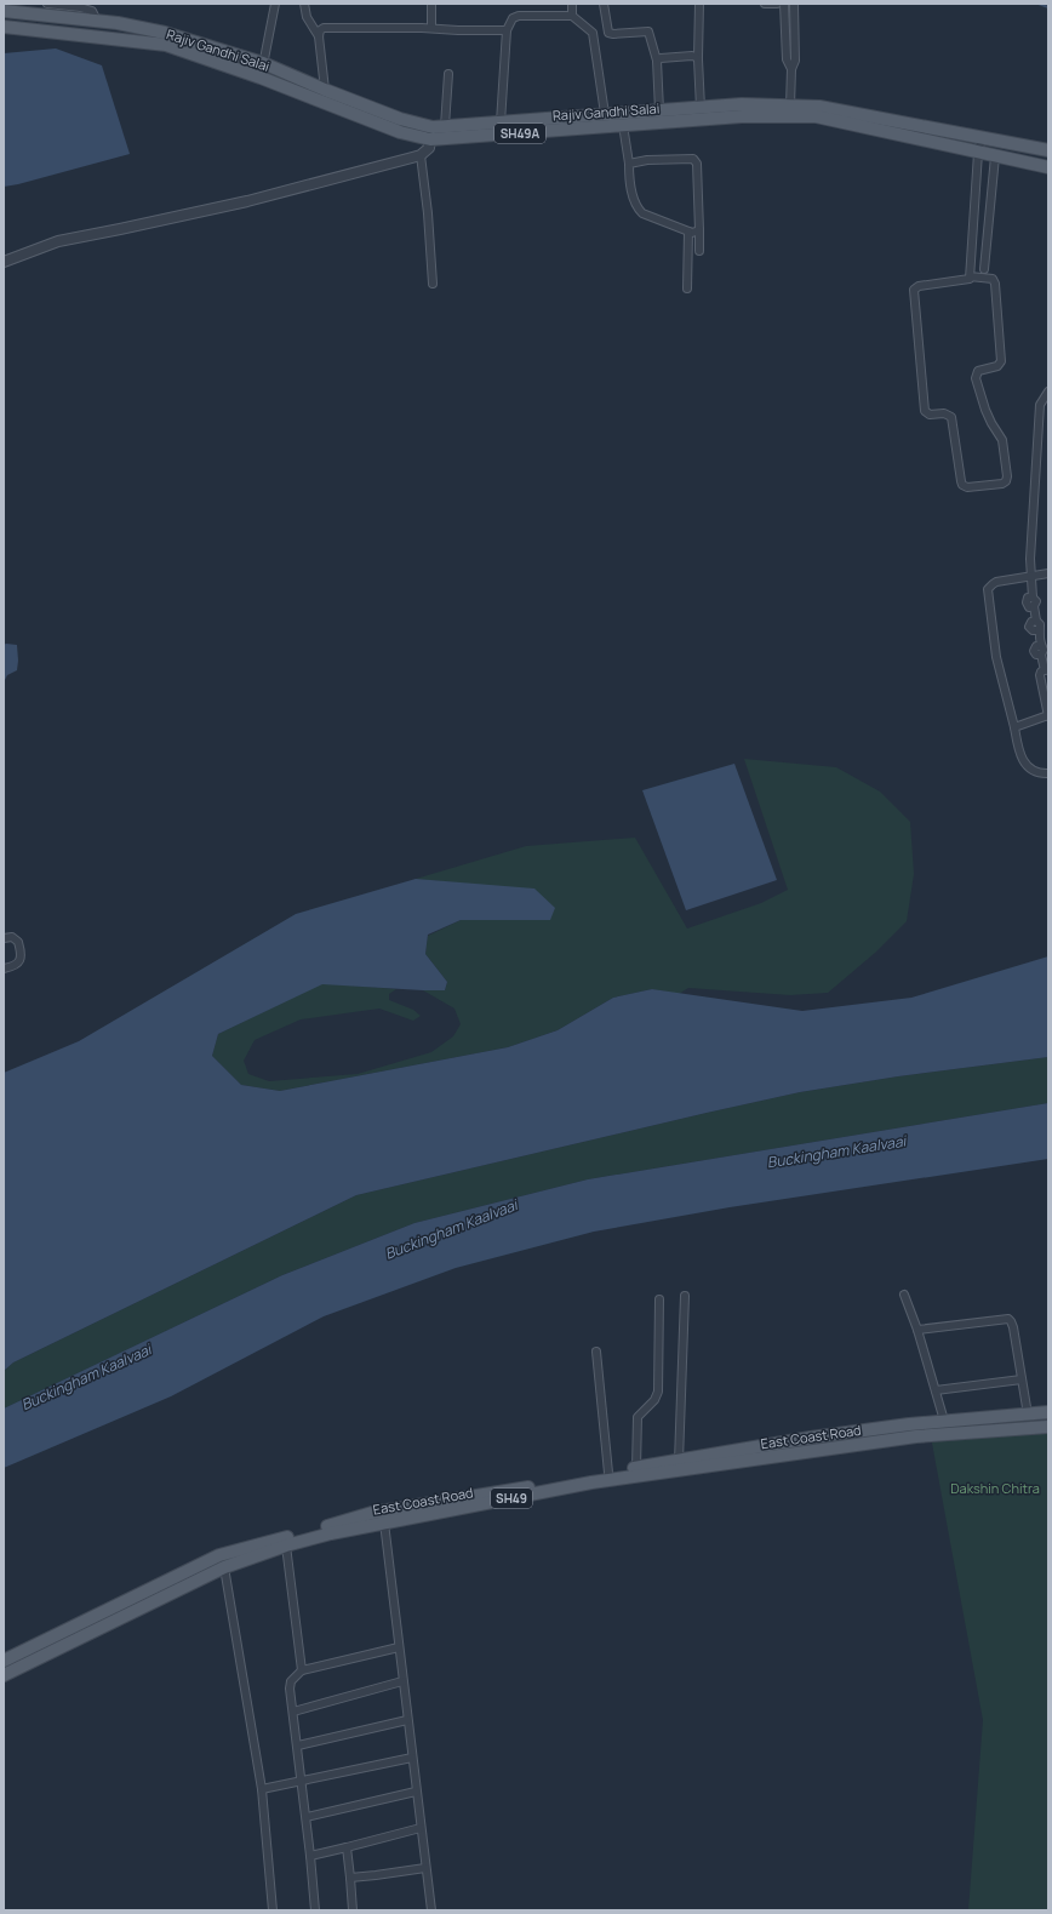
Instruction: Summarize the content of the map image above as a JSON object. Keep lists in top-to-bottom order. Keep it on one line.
{"streets":{"main road":["Rajiv Gandhi Salai","SH49A","East Coast Road","SH49"]},"water":["Buckingham Kaalvaai"],"parks":["Dakshin Chitra"]}
